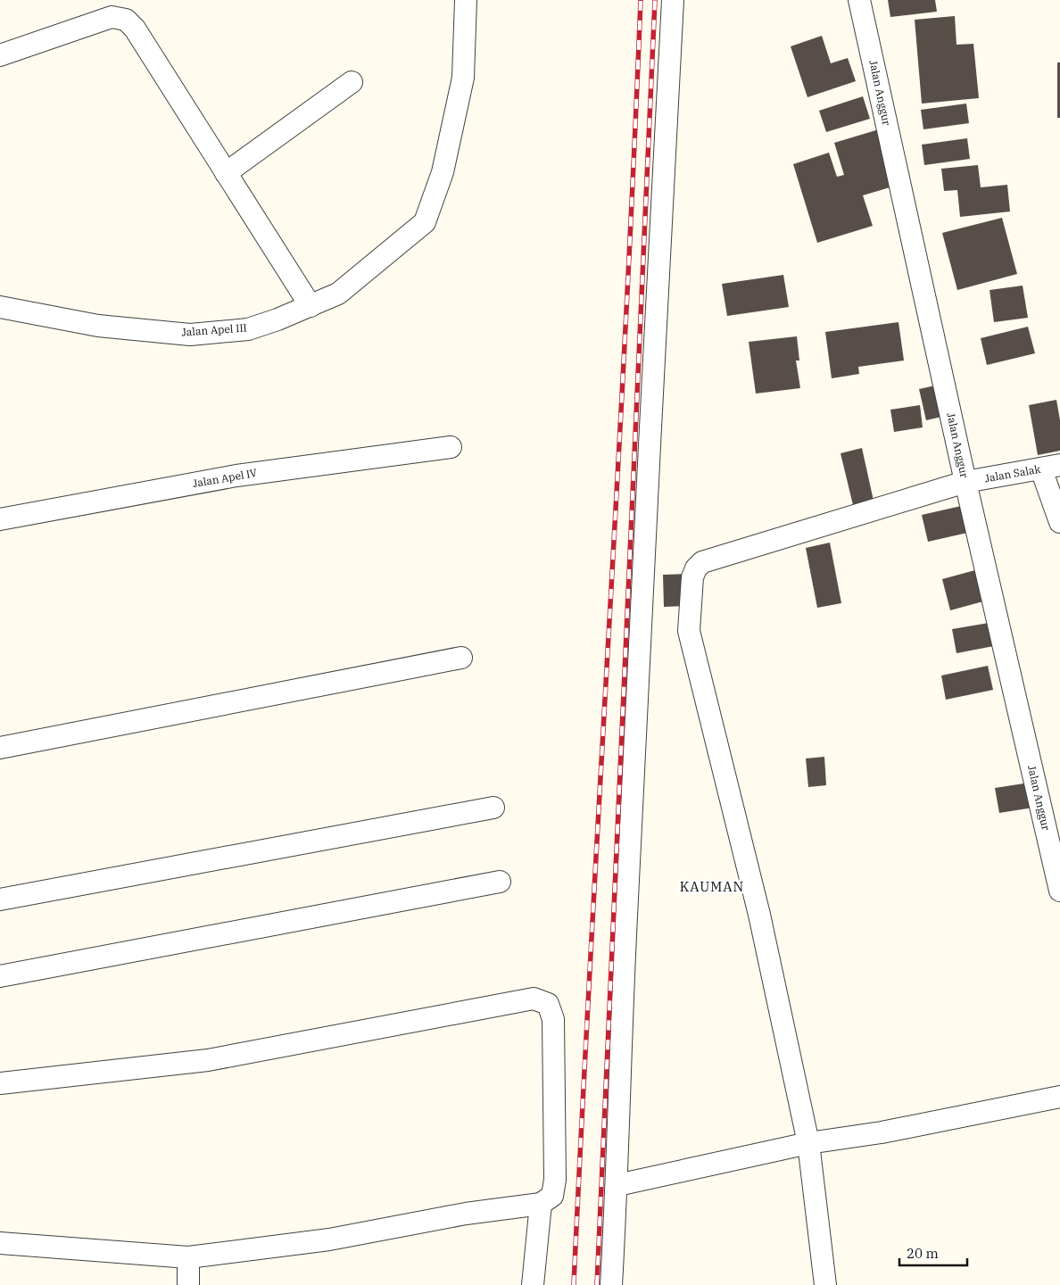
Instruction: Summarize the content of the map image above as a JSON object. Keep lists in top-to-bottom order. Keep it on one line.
{"streets":{"street":["Jalan Anggur","Jalan Apel III","Jalan Salak","Jalan Apel IV"]},"crossings":[["Jalan Anggur","Jalan Salak"]],"districts":["KAUMAN"],"scale_bar":"20 m"}
